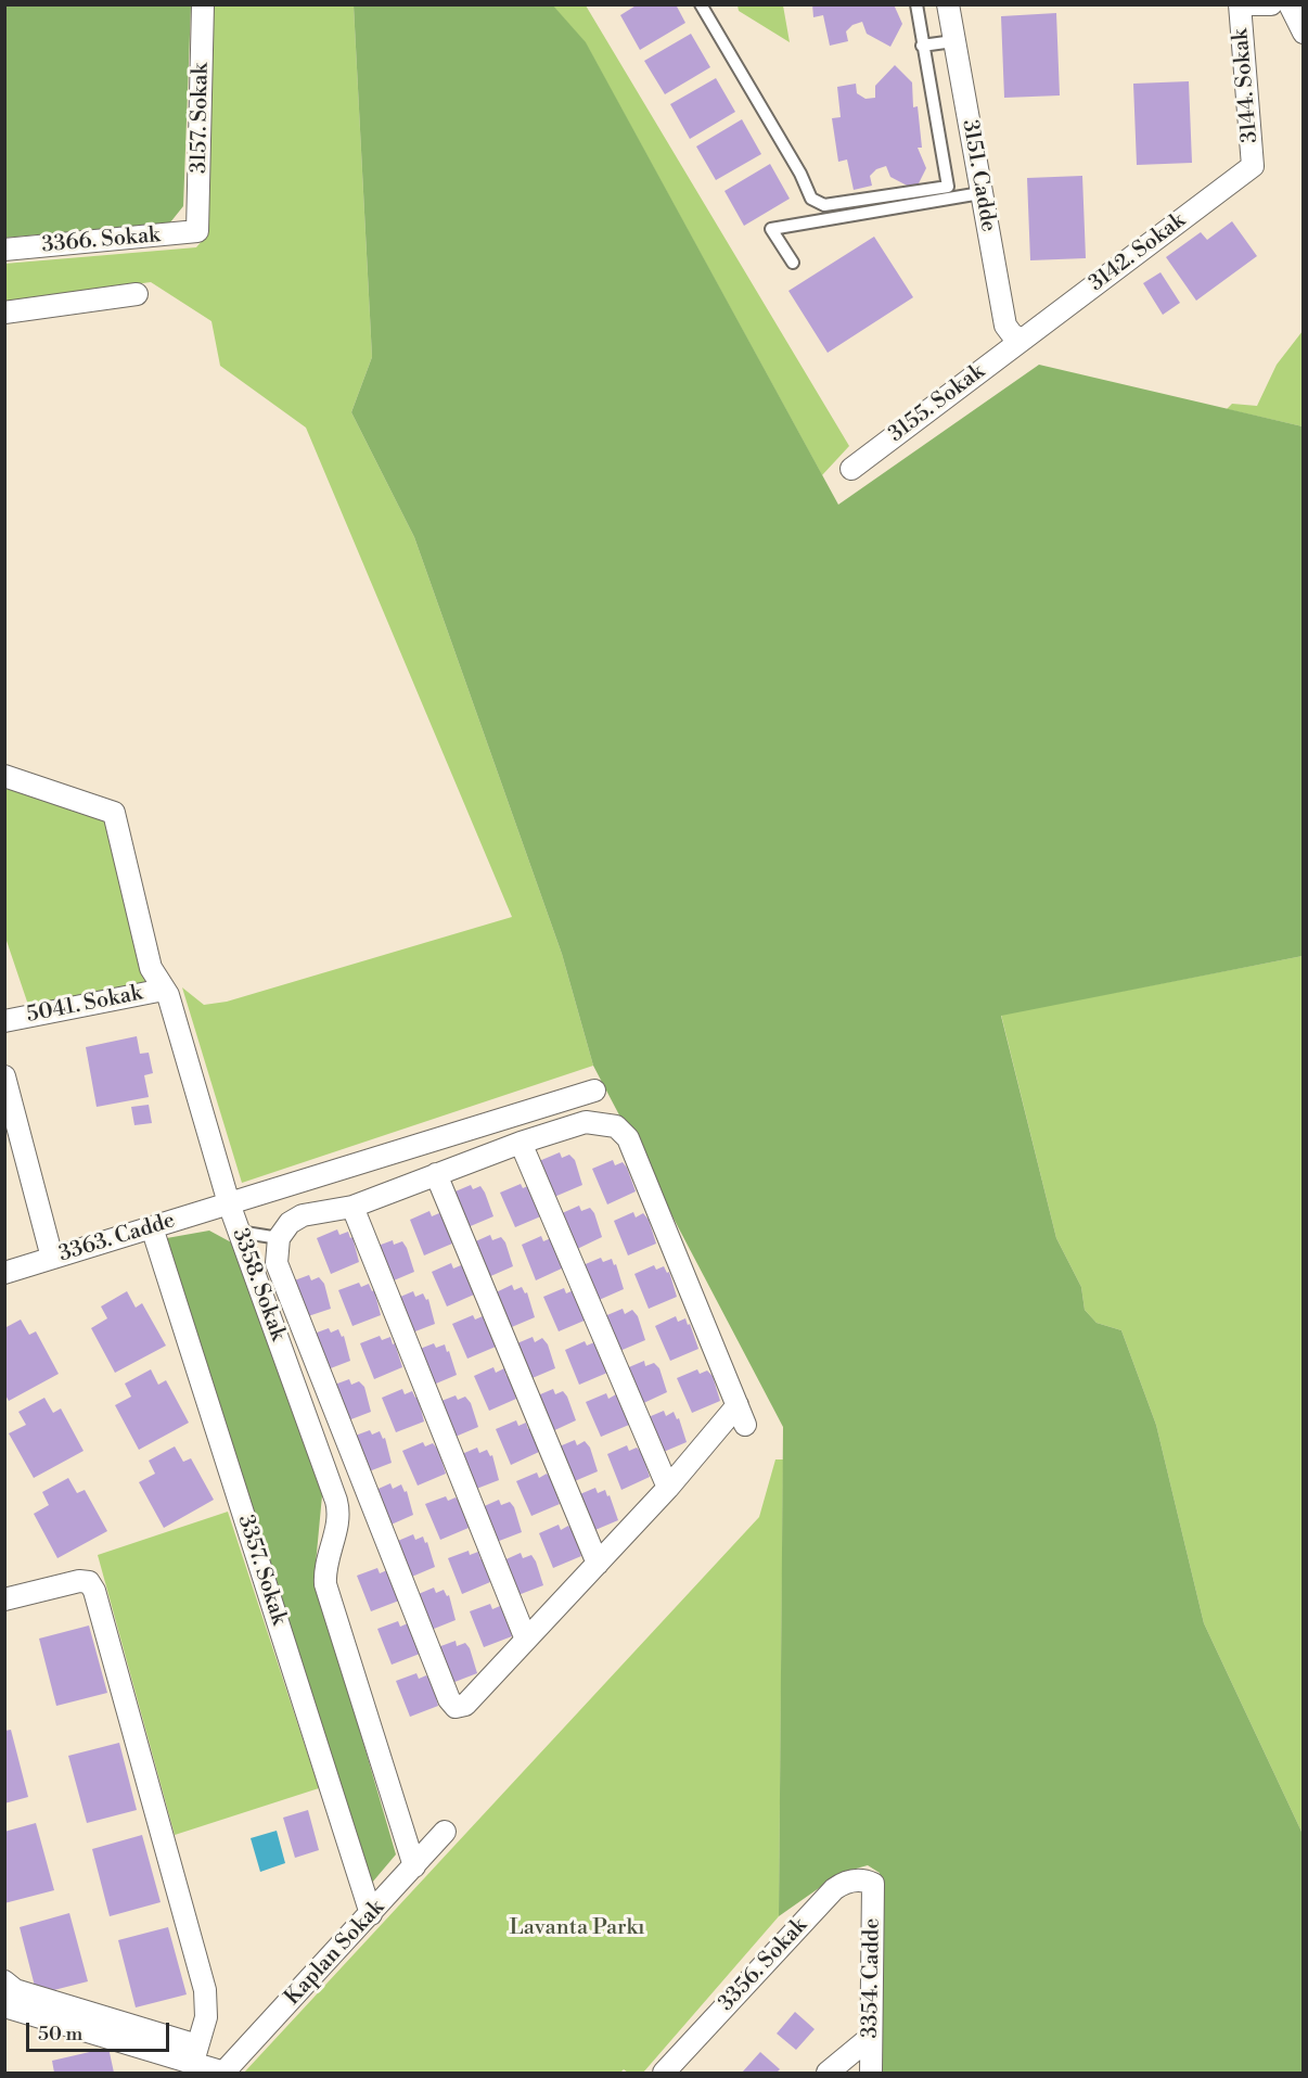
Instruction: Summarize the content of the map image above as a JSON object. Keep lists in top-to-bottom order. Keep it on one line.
{"streets":{"street":["3144. Sokak","3157. Sokak","3151. Cadde","3366. Sokak","3142. Sokak","3155. Sokak","5041. Sokak","3363. Cadde","3358. Sokak","3357. Sokak","Kaplan Sokak","3356. Sokak","3354. Cadde"]},"crossings":[["3144. Sokak","3142. Sokak"],["3157. Sokak","3366. Sokak"],["3151. Cadde","3142. Sokak"],["3151. Cadde","3155. Sokak"],["3142. Sokak","3155. Sokak"],["5041. Sokak","3358. Sokak"],["3363. Cadde","3358. Sokak"],["3363. Cadde","3357. Sokak"],["3358. Sokak","Kaplan Sokak"],["3357. Sokak","Kaplan Sokak"],["3356. Sokak","3354. Cadde"]],"parks":["Lavanta Parkı"],"scale_bar":"50 m"}
